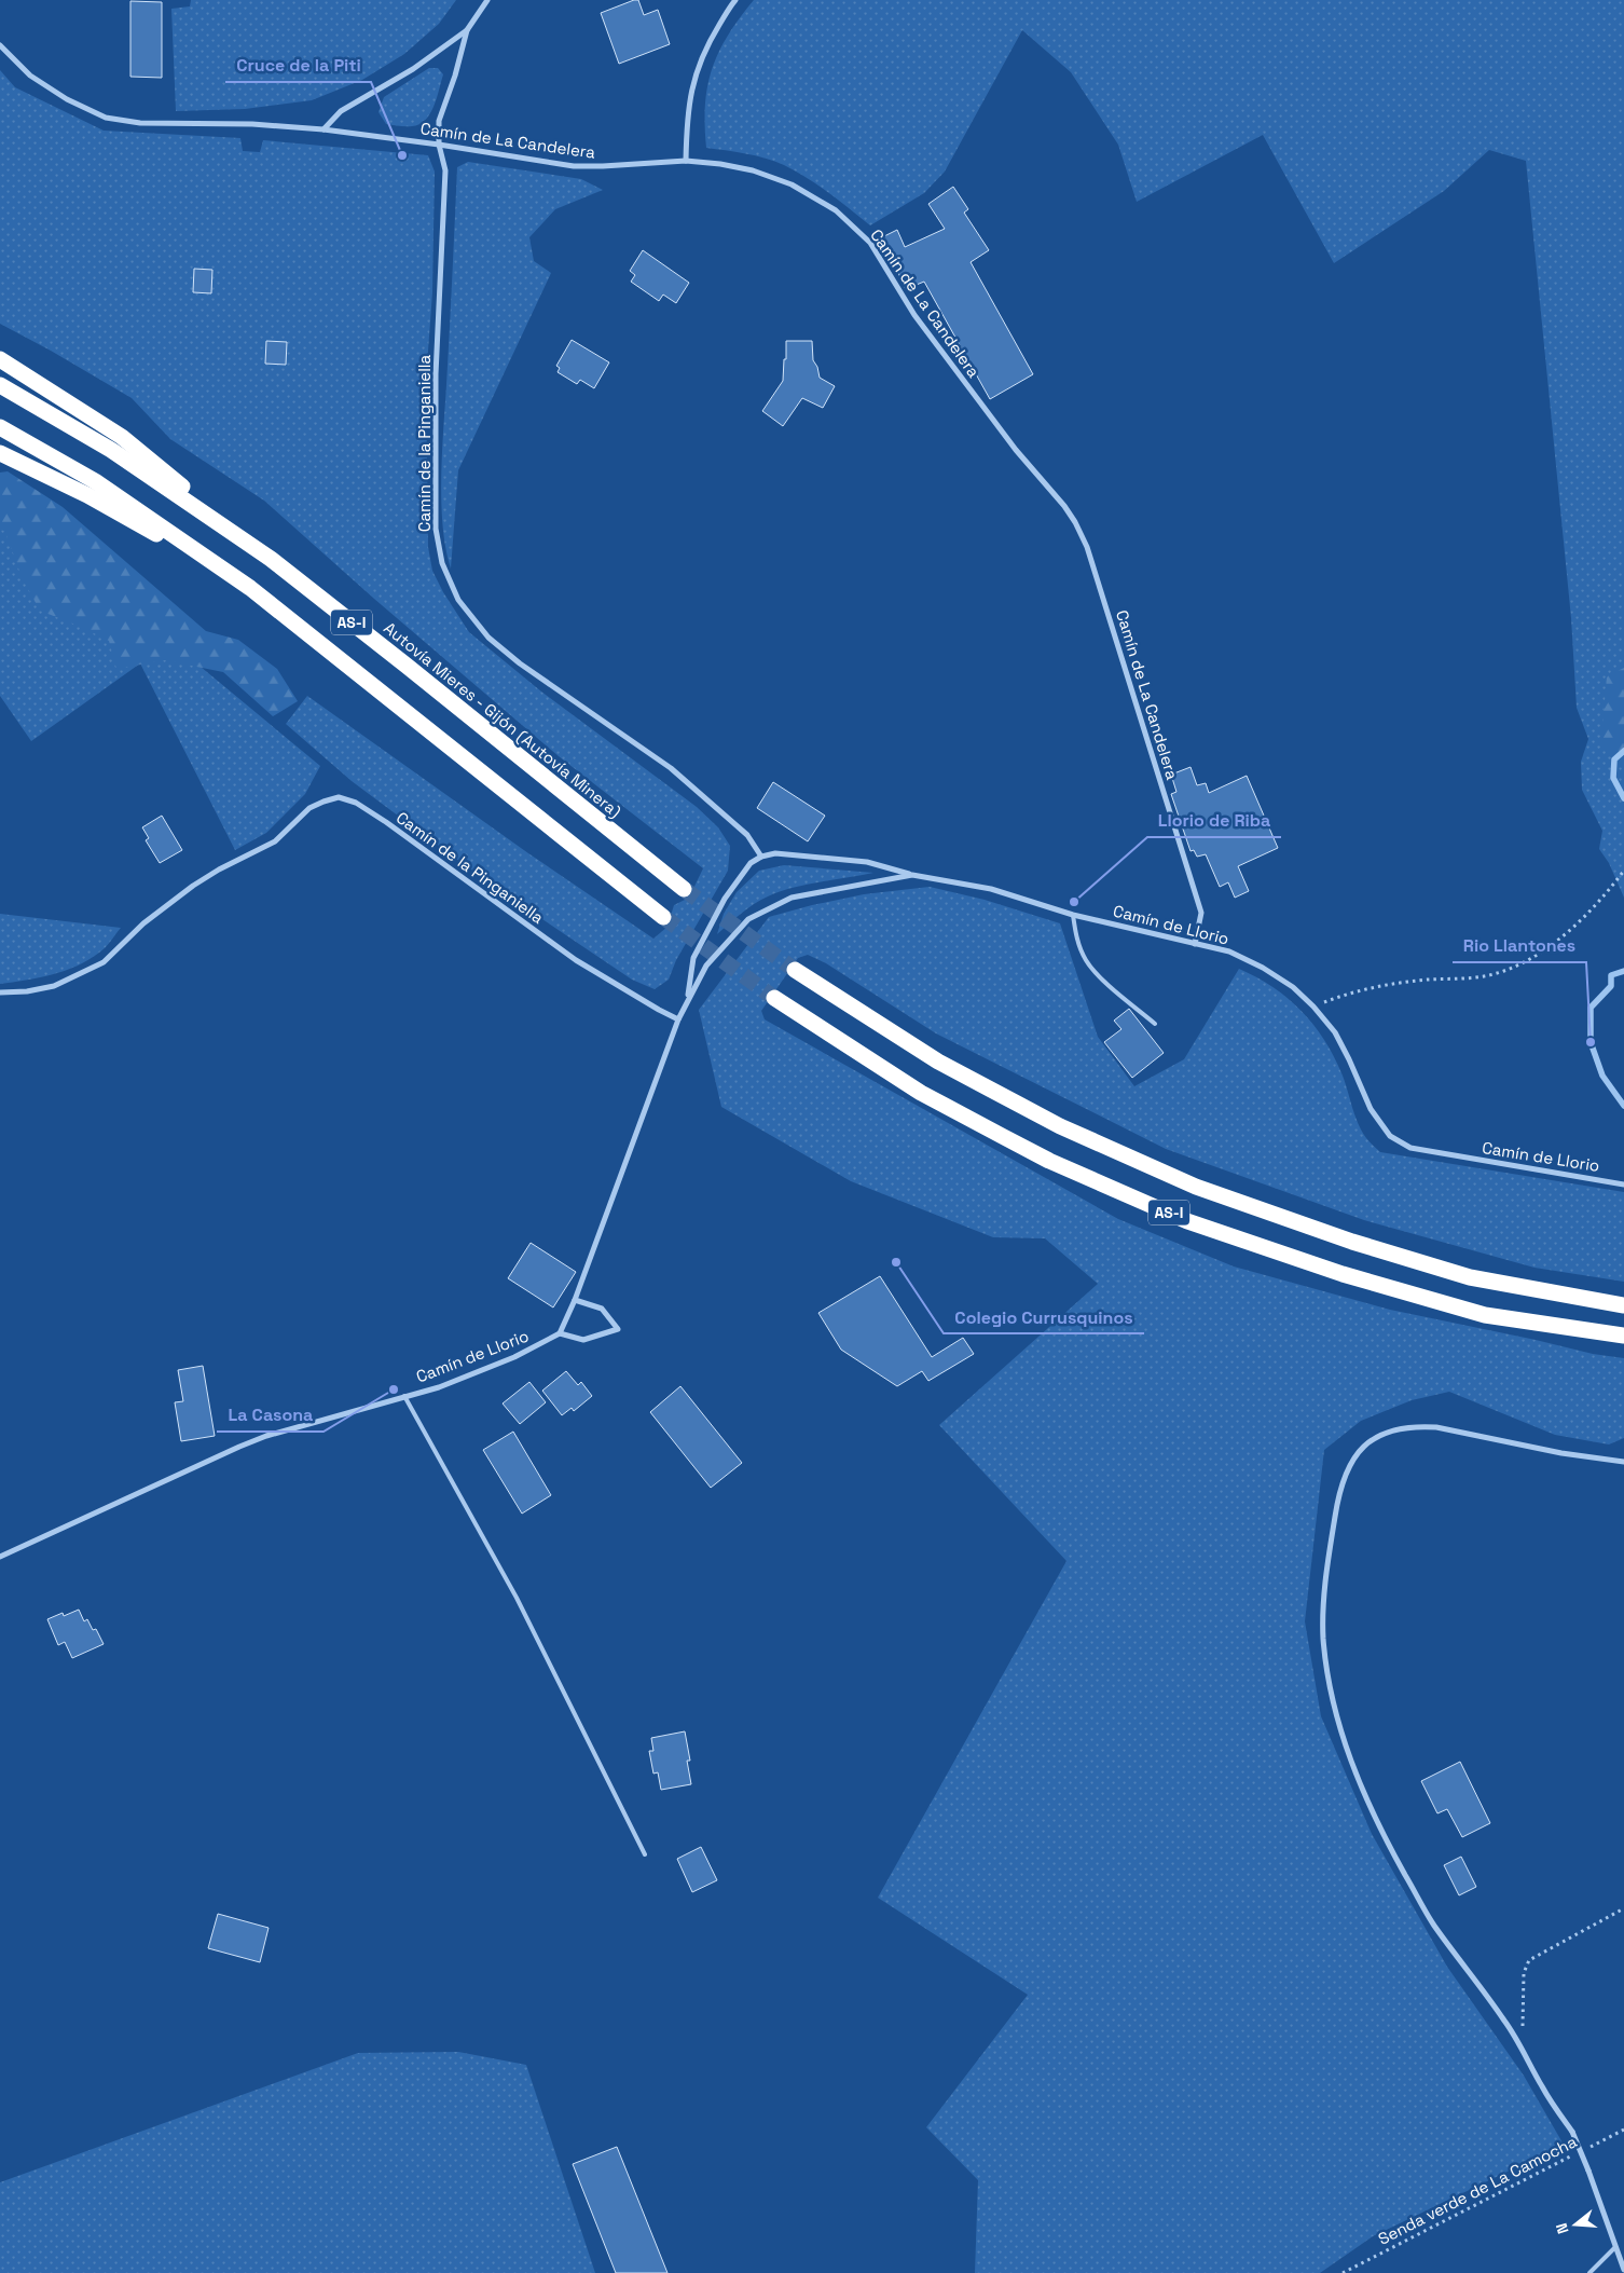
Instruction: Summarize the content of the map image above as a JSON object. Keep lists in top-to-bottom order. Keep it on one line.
{"streets":{"highway":["AS-I","Autovía Mieres - Gijón (Autovía Minera)"],"street":["Camín de La Candelera","Camín de la Pinganiella","Camín de Llorio"],"path":["Senda verde de La Camocha"]},"crossings":[["Camín de La Candelera","Camín de la Pinganiella"],["Camín de La Candelera","Camín de Llorio"],["Camín de la Pinganiella","Camín de Llorio"]],"places":["Cruce de la Piti","Llorio de Riba","Rio Llantones","Colegio Currusquinos","La Casona"],"north":"left"}
